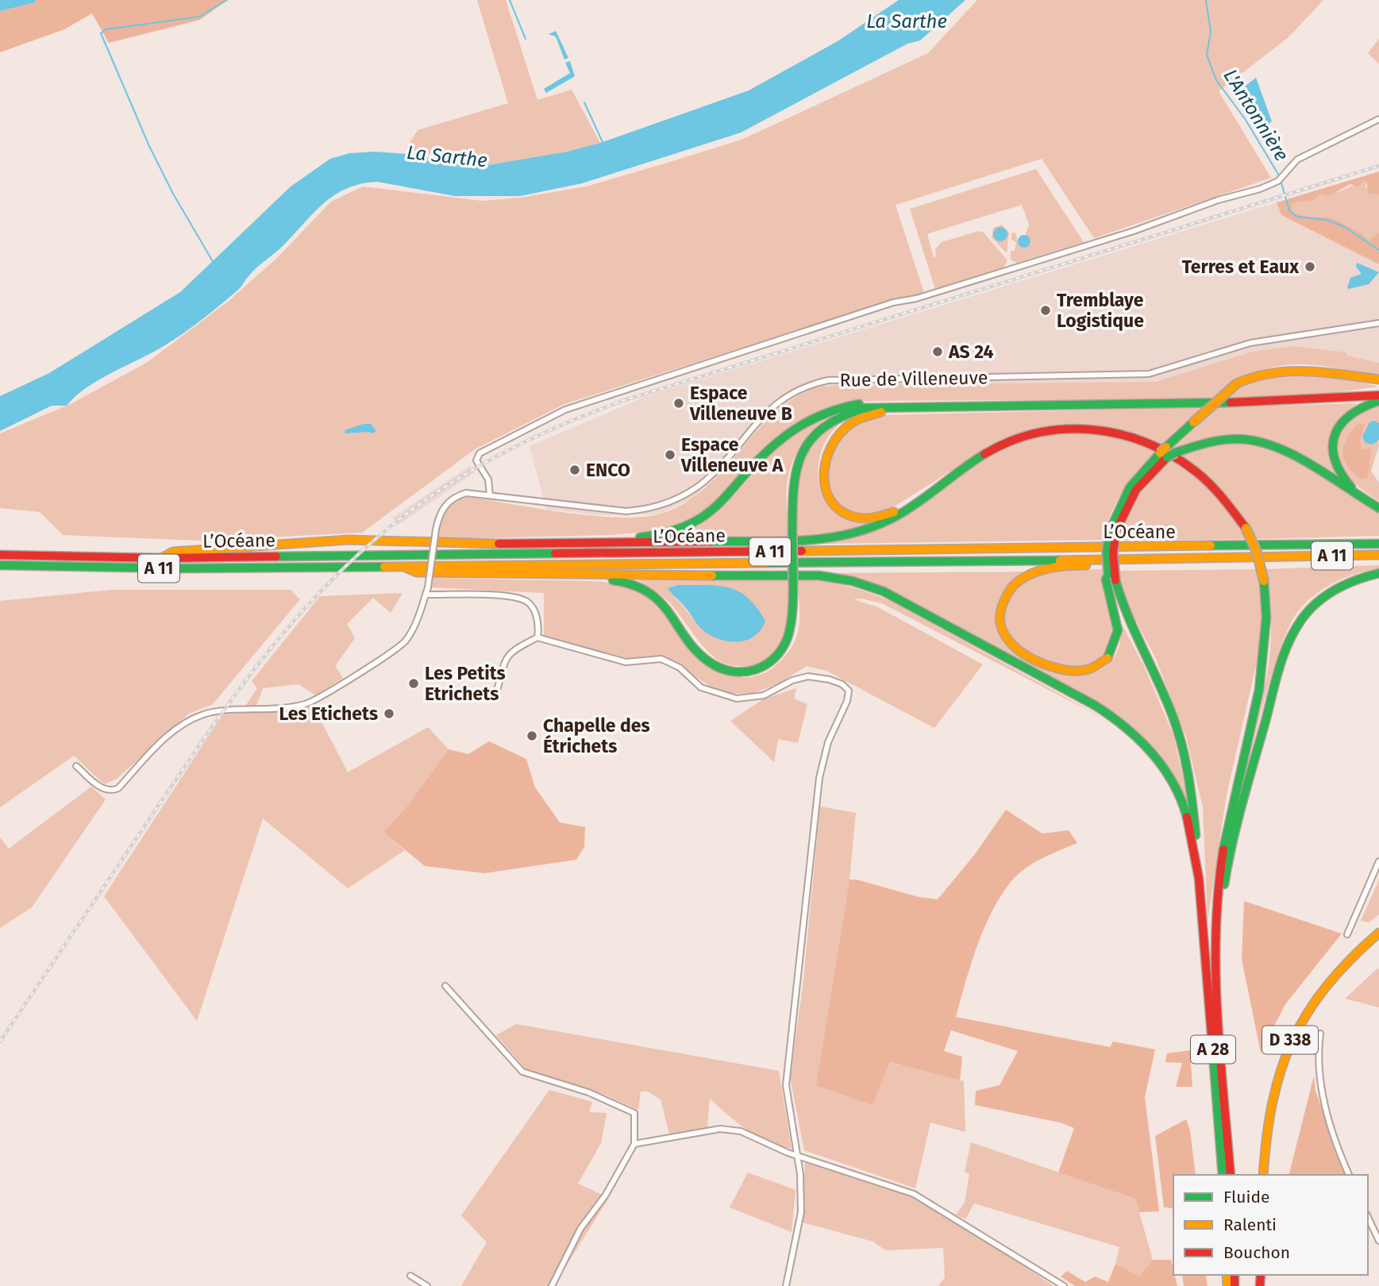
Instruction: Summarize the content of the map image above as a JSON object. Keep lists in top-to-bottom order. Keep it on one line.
{"streets":{"main road":["L’Océane","A 11","D 338","A 28"],"street":["Rue de Villeneuve"]},"water":["La Sarthe","L'Antonnière"],"places":["Terres et Eaux","Tremblaye Logistique","AS 24","Espace Villeneuve B","Espace Villeneuve A","ENCO","Les Petits Etrichets","Les Etichets","Chapelle des Étrichets"],"legend":["Fluide","Ralenti","Bouchon"]}
